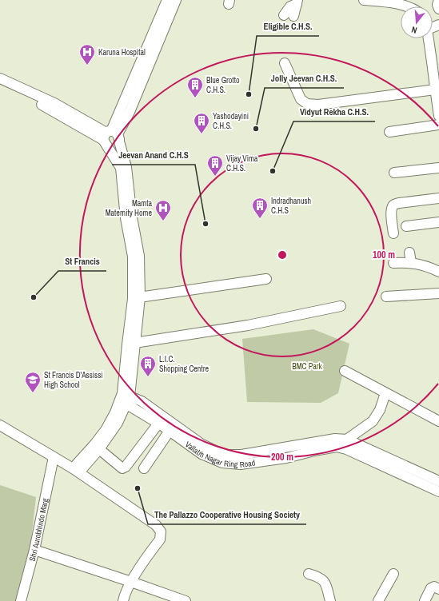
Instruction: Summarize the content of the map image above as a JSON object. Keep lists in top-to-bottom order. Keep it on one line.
{"streets":{"street":["Vallabh Nagar Ring Road","Shri Aurobhindo Marg"]},"parks":["BMC Park"],"places":{"hospital":["Karuna Hospital","Mamta Maternity Home"],"other":["Eligible C.H.S.","Jolly Jeevan C.H.S.","Vidyut Rekha C.H.S.","Jeevan Anand C.H.S","St Francis","The Pallazzo Cooperative Housing Society"],"building":["Blue Grotto C.H.S.","Yashodayini C.H.S.","Vijay Vima C.H.S.","Indradhanush C.H.S","L.I.C. Shopping Centre"],"school or university":["St Francis D'Assissi High School"]},"north":"bottom","rings":["100 m","200 m"]}
